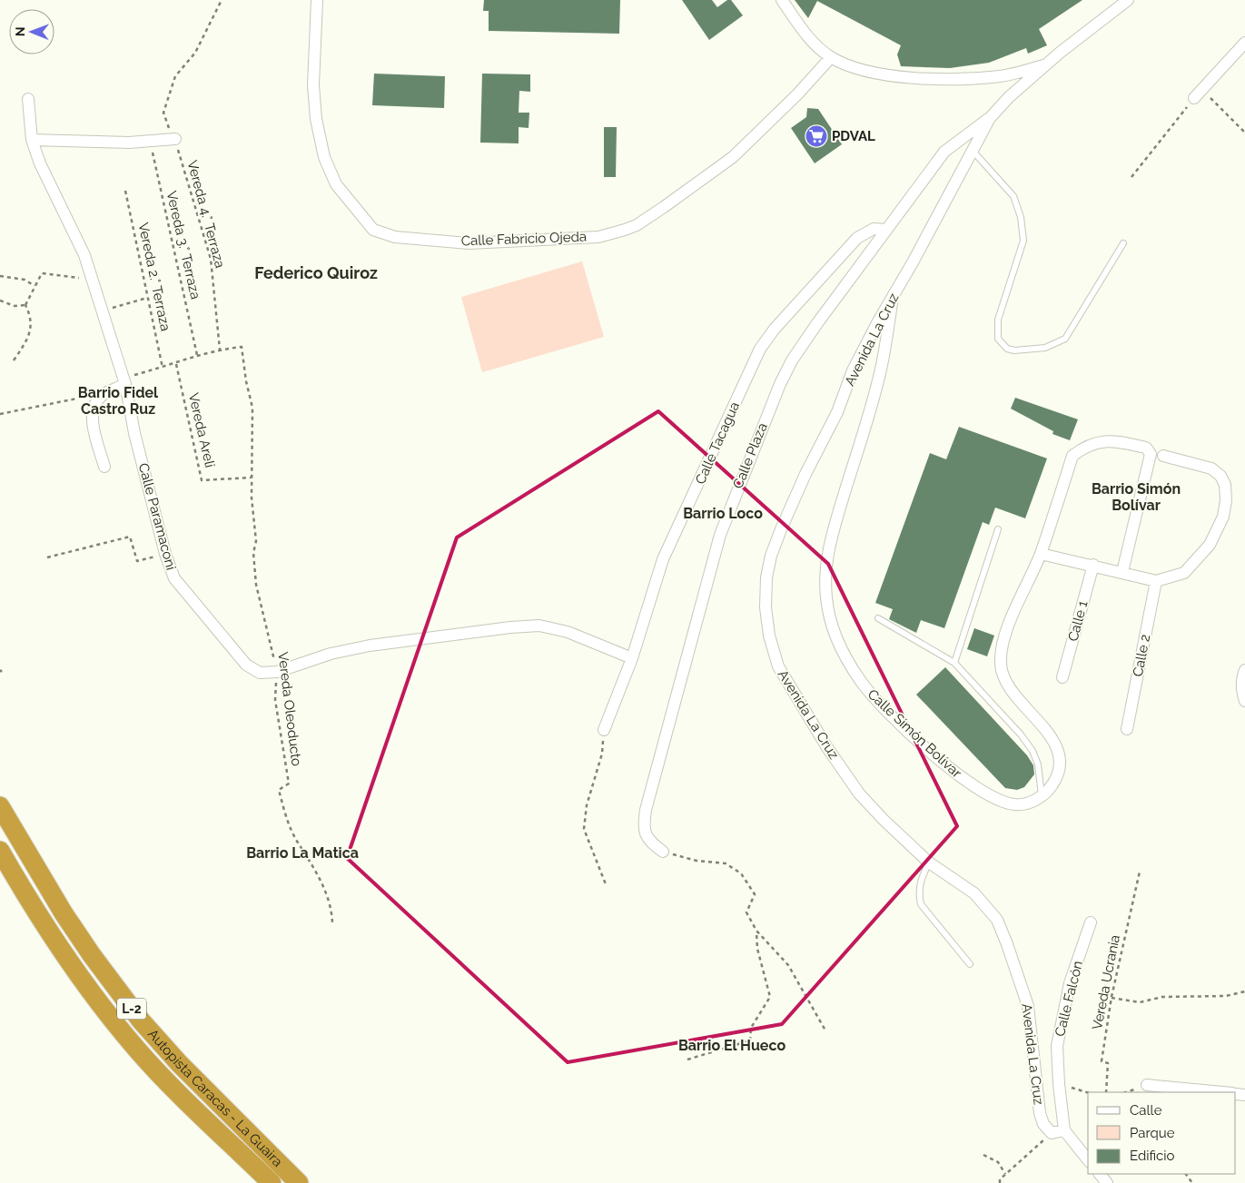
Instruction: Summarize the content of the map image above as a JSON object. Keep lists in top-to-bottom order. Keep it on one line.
{"streets":{"highway":["L-2","Autopista Caracas - La Guaira"],"street":["Calle Fabricio Ojeda","Avenida La Cruz","Calle Tacagua","Calle Plaza","Calle Paramaconi","Calle 1","Calle 2","Calle Simón Bolívar","Calle Falcón"],"path":["Vereda 4.° Terraza","Vereda 3.° Terraza","Vereda 2.° Terraza","Vereda Areli","Vereda Oleoducto","Vereda Ucrania"]},"crossings":[["Vereda 4.° Terraza","Vereda Oleoducto"],["Avenida La Cruz","Calle Plaza"],["Avenida La Cruz","Calle Simón Bolívar"],["Vereda Areli","Vereda Oleoducto"],["Calle Tacagua","Calle Plaza"],["Calle Tacagua","Calle Paramaconi"],["Calle Paramaconi","Vereda Oleoducto"]],"districts":["Federico Quiroz","Barrio Fidel Castro Ruz","Barrio Simón Bolívar","Barrio Loco","Barrio La Matica","Barrio El Hueco"],"places":{"supermarket":["PDVAL"]},"legend":["Calle","Parque","Edificio"],"north":"left"}
